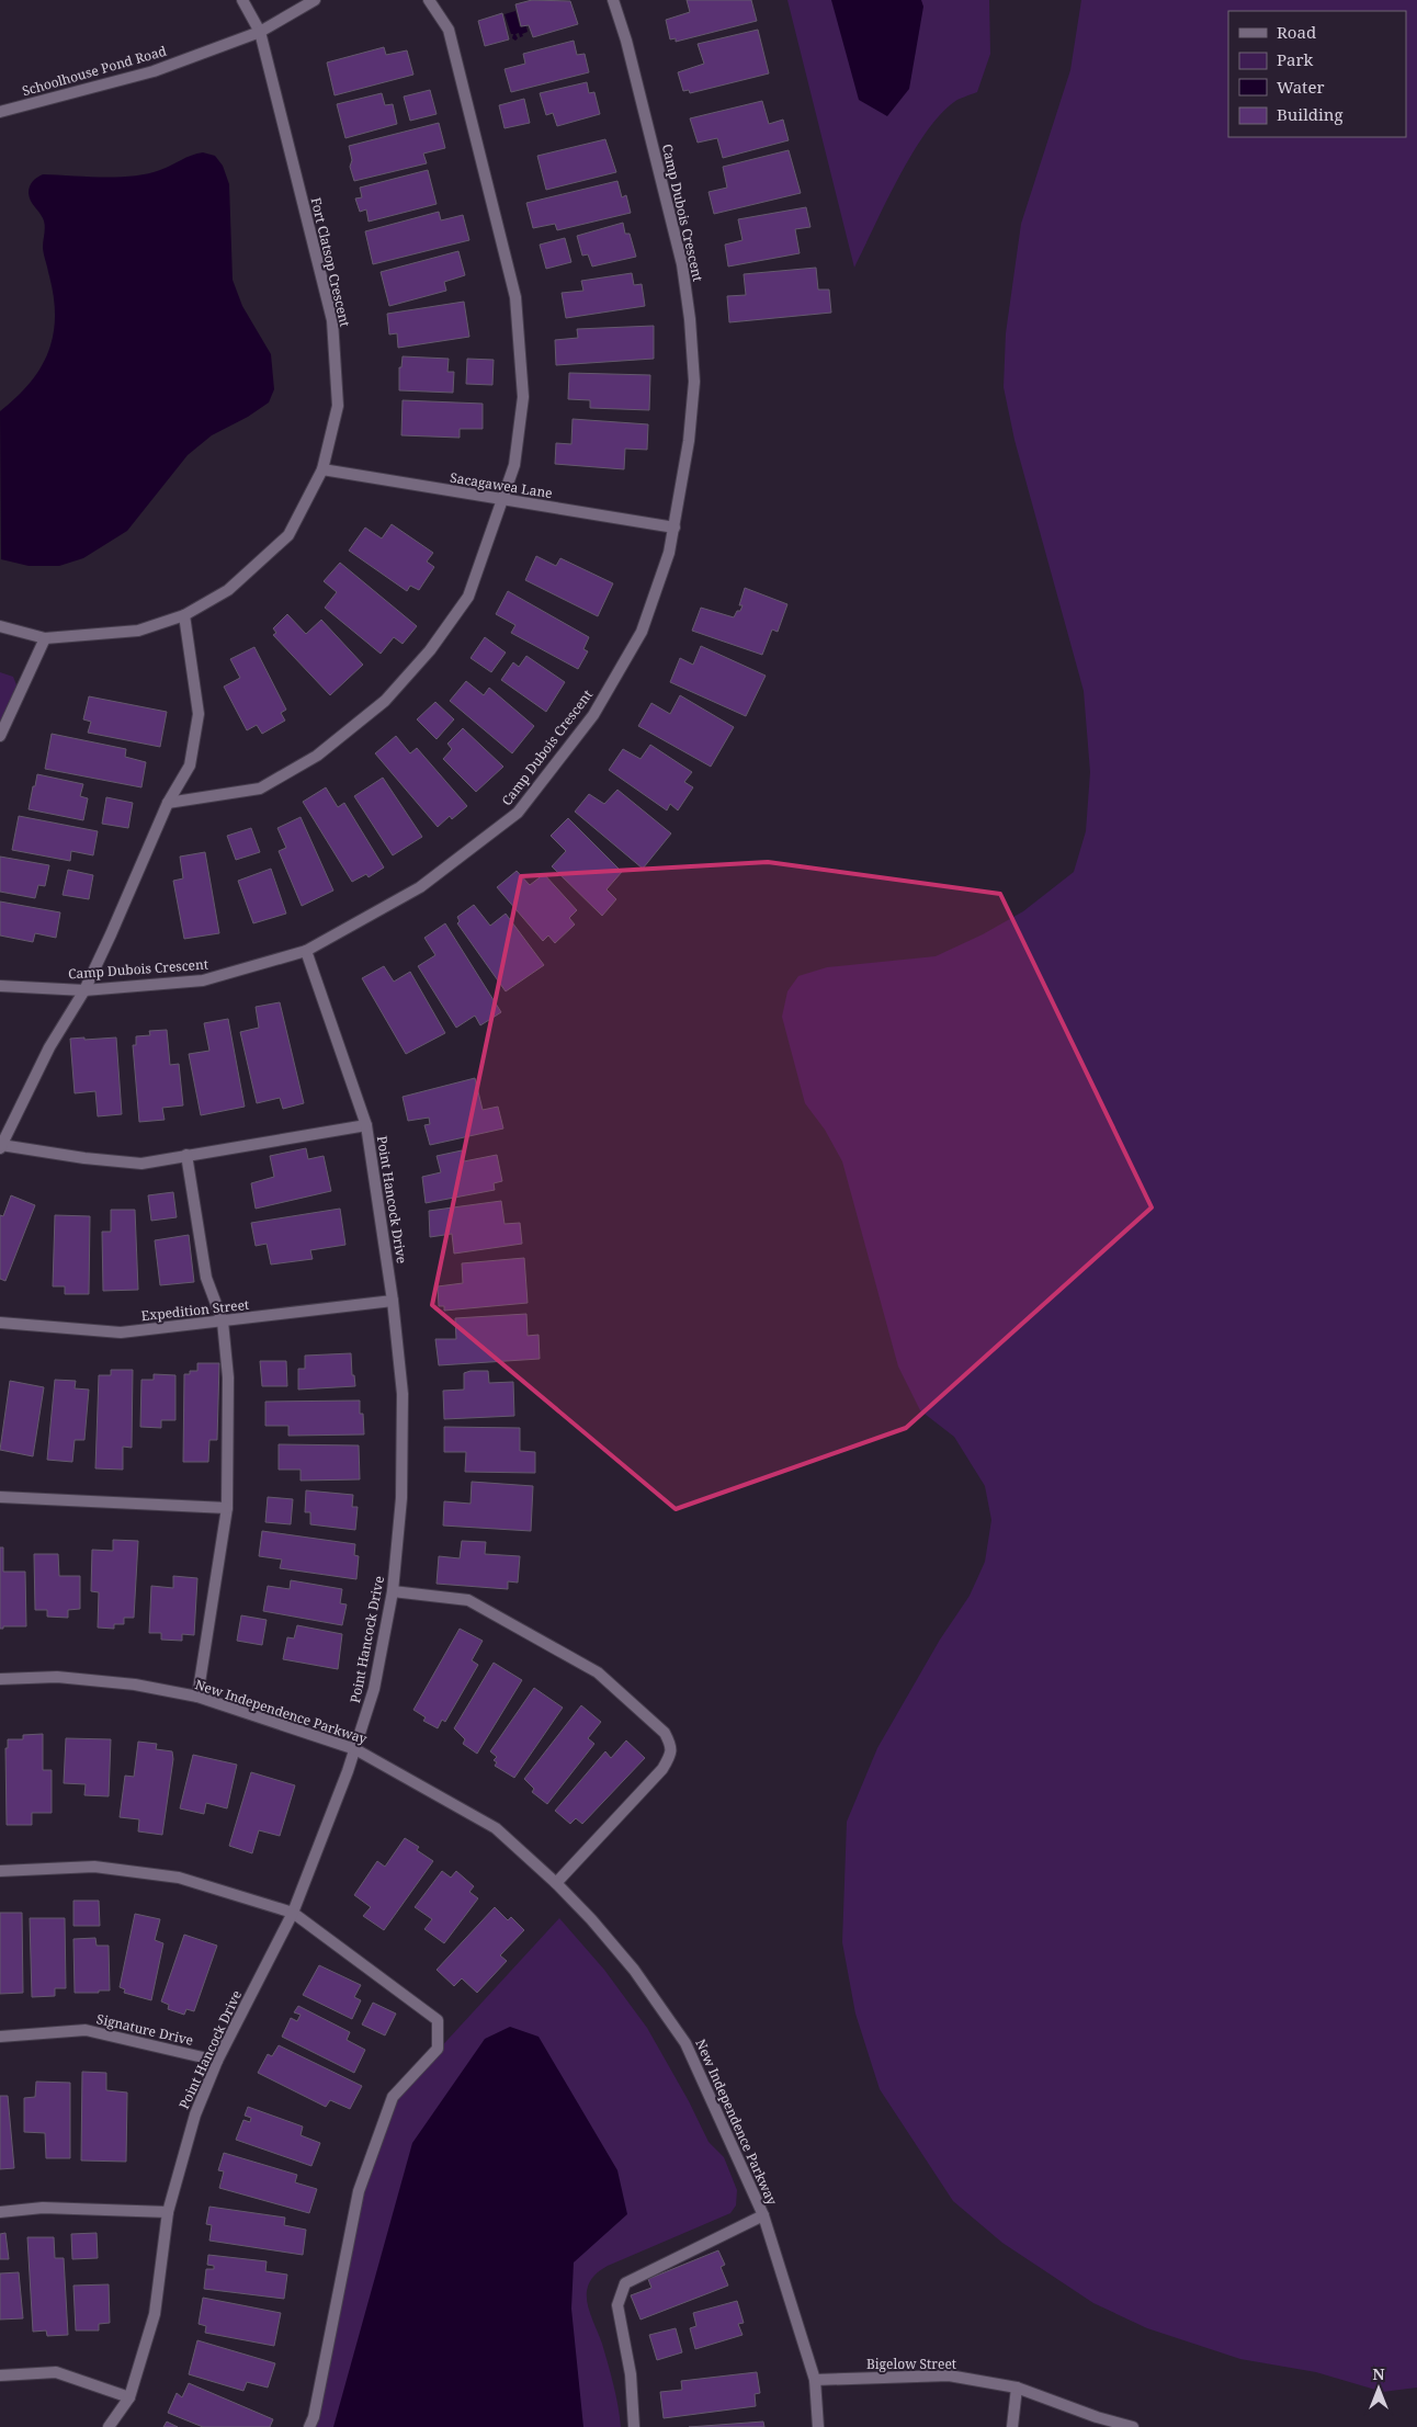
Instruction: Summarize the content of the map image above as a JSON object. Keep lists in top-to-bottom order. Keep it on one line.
{"streets":{"street":["Schoolhouse Pond Road","Camp Dubois Crescent","Fort Clatsop Crescent","Sacagawea Lane","Point Hancock Drive","Expedition Street","New Independence Parkway","Signature Drive","Bigelow Street"]},"crossings":[["Schoolhouse Pond Road","Fort Clatsop Crescent"],["Camp Dubois Crescent","Sacagawea Lane"],["Camp Dubois Crescent","Point Hancock Drive"],["Fort Clatsop Crescent","Sacagawea Lane"],["Point Hancock Drive","Expedition Street"],["Point Hancock Drive","New Independence Parkway"],["Point Hancock Drive","Signature Drive"],["New Independence Parkway","Bigelow Street"]],"legend":["Road","Park","Water","Building"],"north":"top"}
